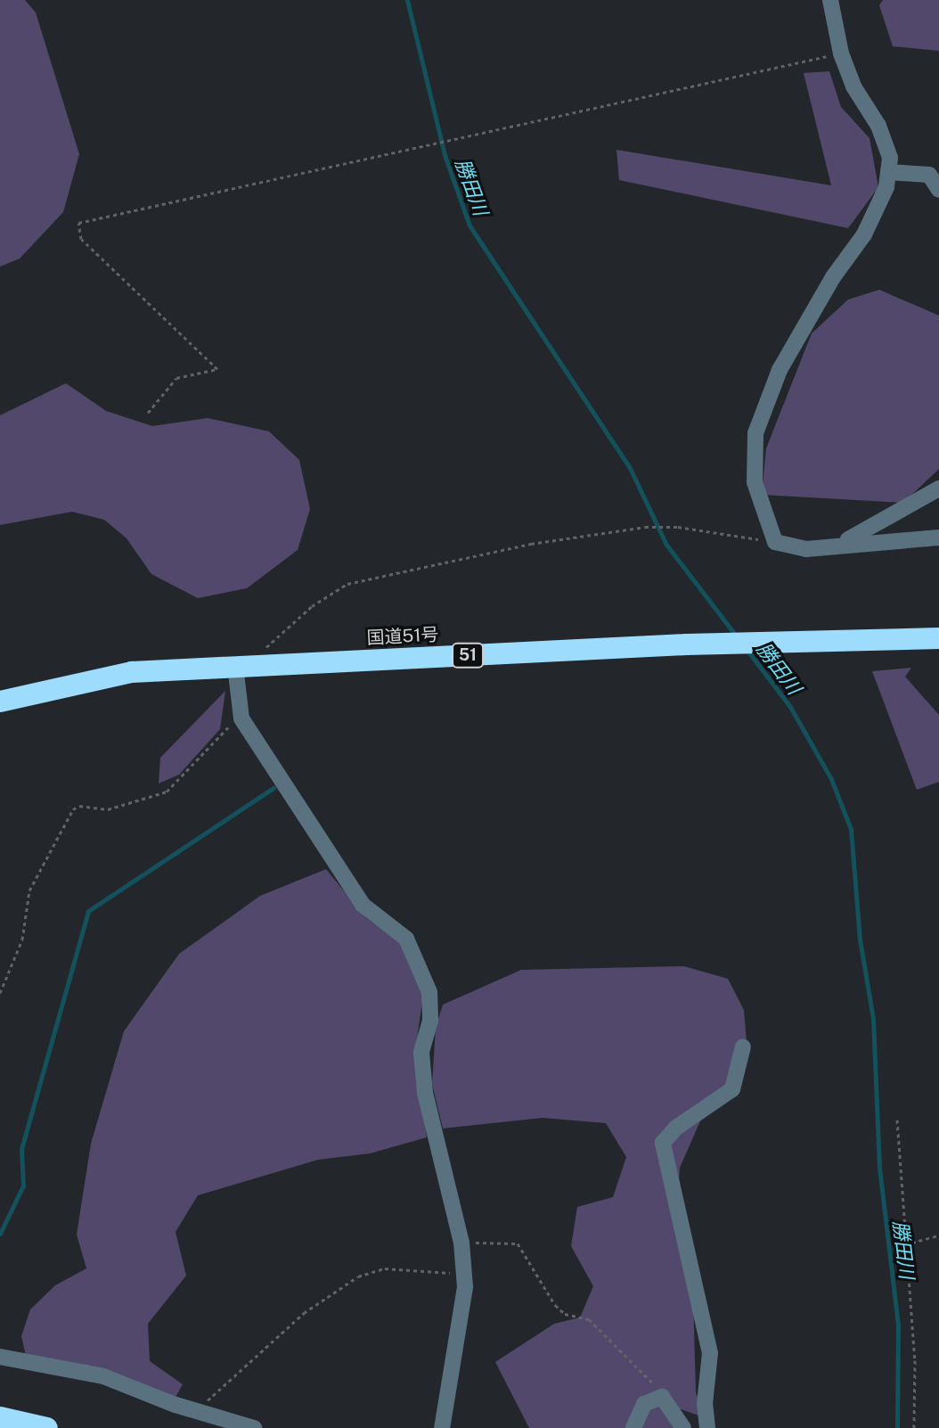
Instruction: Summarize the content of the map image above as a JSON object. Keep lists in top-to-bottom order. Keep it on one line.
{"streets":{"highway":["国道51号","51"]},"water":["勝田川"]}
